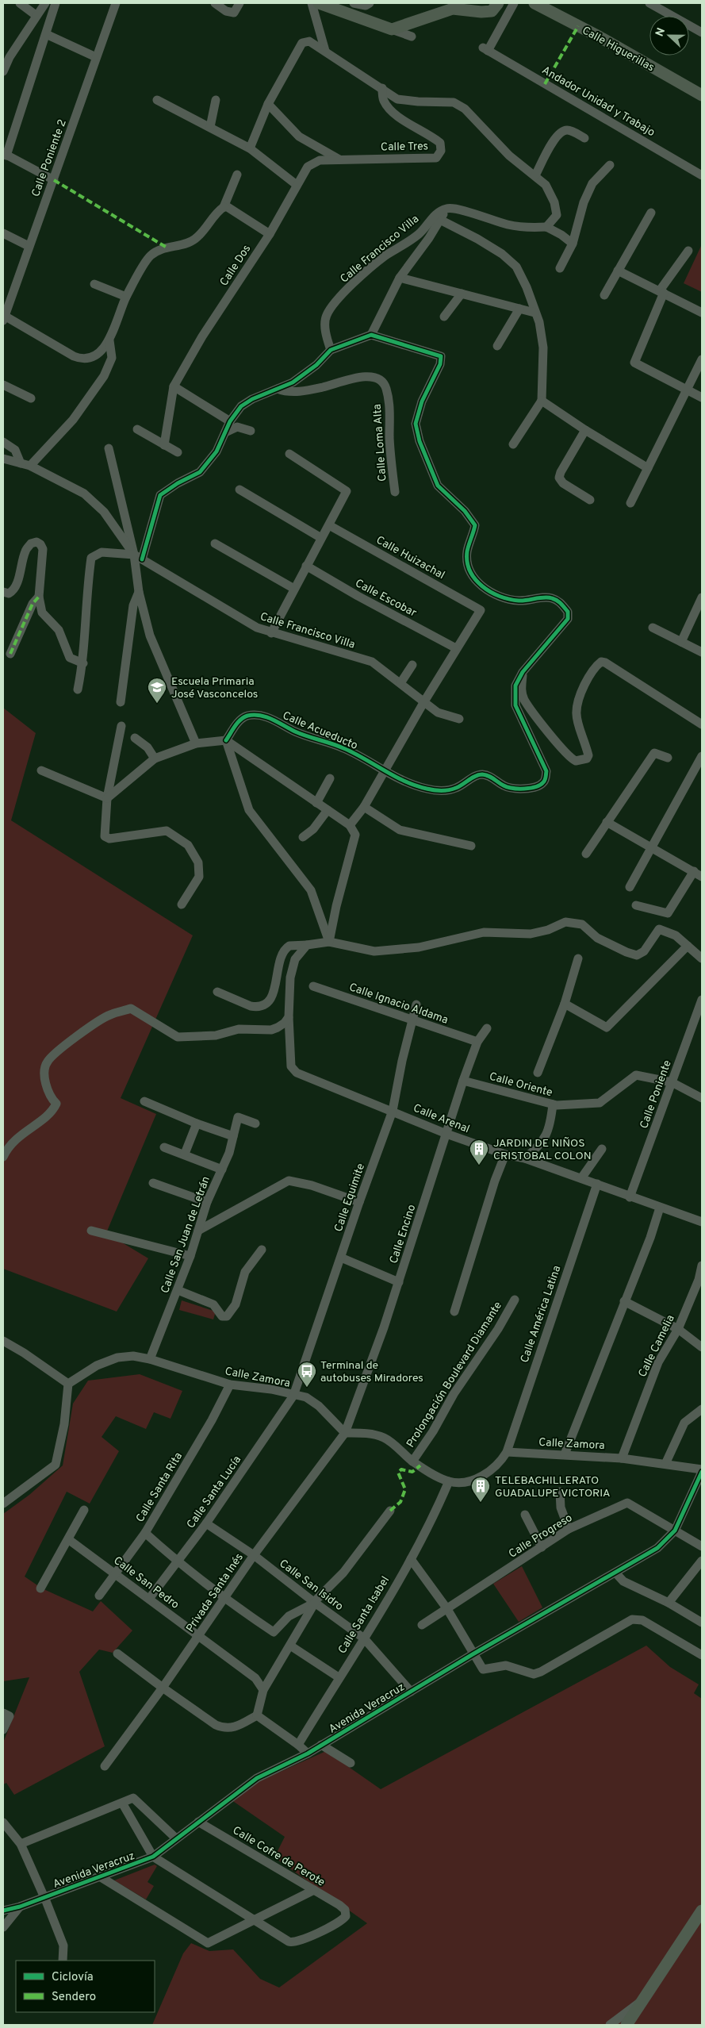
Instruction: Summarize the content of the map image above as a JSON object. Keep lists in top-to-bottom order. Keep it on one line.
{"streets":{"main road":["Calle Higuerillas"],"street":["Andador Unidad y Trabajo","Calle Tres","Calle Poniente 2","Calle Francisco Villa","Calle Dos","Calle Loma Alta","Calle Huizachal","Calle Escobar","Calle Acueducto","Calle Ignacio Aldama","Calle Oriente","Calle Poniente","Calle Arenal","Calle Equimite","Calle Encino","Calle San Juan de Letrán","Calle América Latina","Calle Camelia","Prolongación Boulevard Diamante","Calle Zamora","Calle Santa Rita","Calle Santa Lucía","Calle Progreso","Calle San Pedro","Calle San Isidro","Privada Santa Inés","Calle Santa Isabel","Avenida Veracruz","Calle Cofre de Perote"]},"crossings":[["Calle Tres","Calle Dos"],["Calle Huizachal","Calle Escobar"],["Calle Ignacio Aldama","Calle Equimite"],["Calle Ignacio Aldama","Calle Encino"],["Calle Oriente","Calle Poniente"],["Calle Oriente","Calle Encino"],["Calle Poniente","Calle Arenal"],["Calle Arenal","Calle Equimite"],["Calle Arenal","Calle Encino"],["Calle Arenal","Calle América Latina"],["Calle Equimite","Calle Zamora"],["Calle Equimite","Calle Santa Lucía"],["Calle Encino","Calle Zamora"],["Calle Encino","Privada Santa Inés"],["Calle San Juan de Letrán","Calle Zamora"],["Calle América Latina","Calle Zamora"],["Calle Camelia","Calle Zamora"],["Calle Zamora","Calle Santa Rita"],["Calle Zamora","Calle Santa Lucía"],["Calle Zamora","Privada Santa Inés"],["Calle Zamora","Avenida Veracruz"],["Calle Santa Rita","Calle San Pedro"],["Calle Santa Lucía","Calle San Pedro"],["Calle Santa Lucía","Calle San Isidro"],["Calle Progreso","Avenida Veracruz"],["Calle San Pedro","Privada Santa Inés"],["Calle San Isidro","Privada Santa Inés"],["Calle San Isidro","Calle Santa Isabel"],["Calle San Isidro","Avenida Veracruz"],["Avenida Veracruz","Calle Cofre de Perote"]],"places":{"school or university":["Escuela Primaria José Vasconcelos"],"building":["JARDIN DE NIÑOS CRISTOBAL COLON","TELEBACHILLERATO GUADALUPE VICTORIA"],"bus stop":["Terminal de autobuses Miradores"]},"legend":["Ciclovía","Sendero"],"north":"left"}
